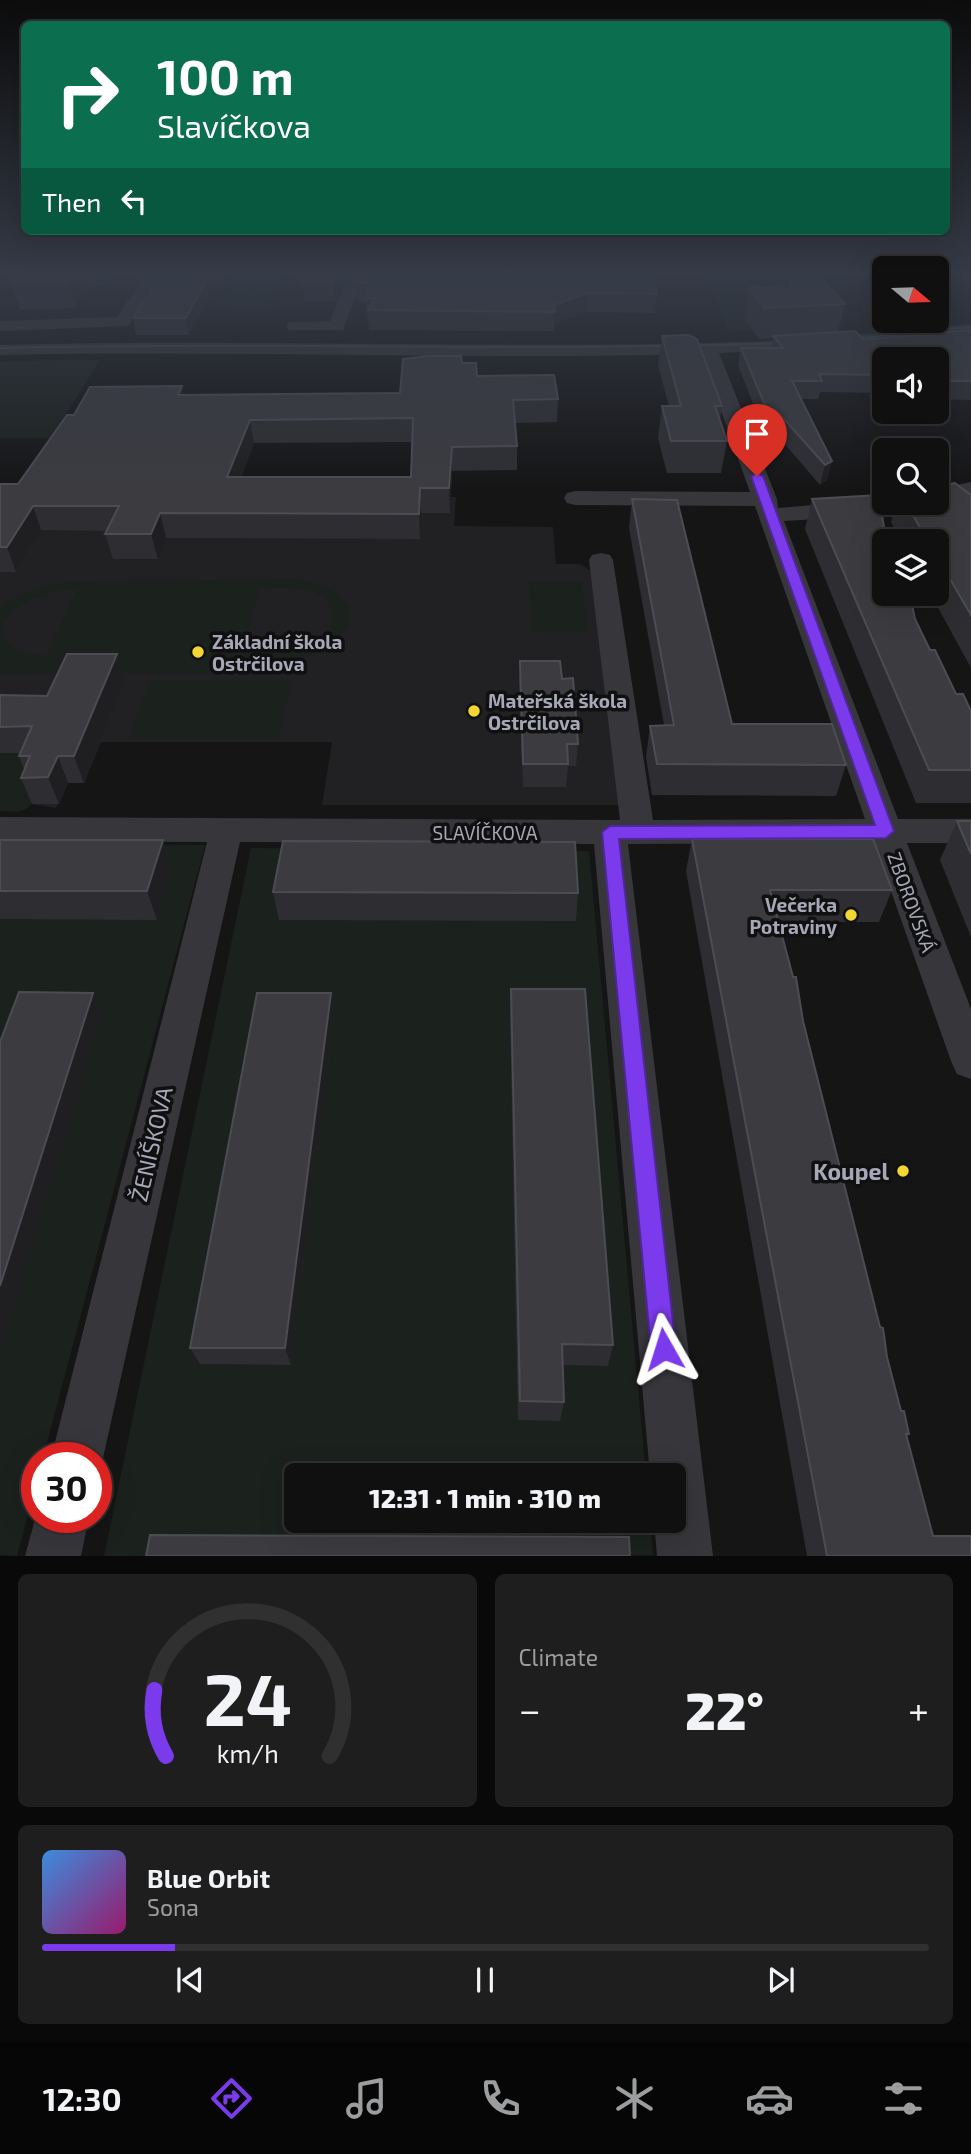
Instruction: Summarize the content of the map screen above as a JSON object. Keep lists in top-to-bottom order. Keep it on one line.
{"streets":{"street":["SLAVÍČKOVA","ZBOROVSKÁ","ŽENÍŠKOVA"]},"crossings":[["SLAVÍČKOVA","ZBOROVSKÁ"],["SLAVÍČKOVA","ŽENÍŠKOVA"]],"places":["Základní škola Ostrčilova","Mateřská škola Ostrčilova","Večerka Potraviny","Koupel"],"north":"right","page":{"turn":["100 m","Slavíčkova"],"then":"Then","limit":"30","trip":"12:31 · 1 min · 310 m","tile":"Climate","heat":["−","22°","+"],"song":["Blue Orbit","Sona"],"tabs":"12:30","gauge":["24","km/h"]}}
